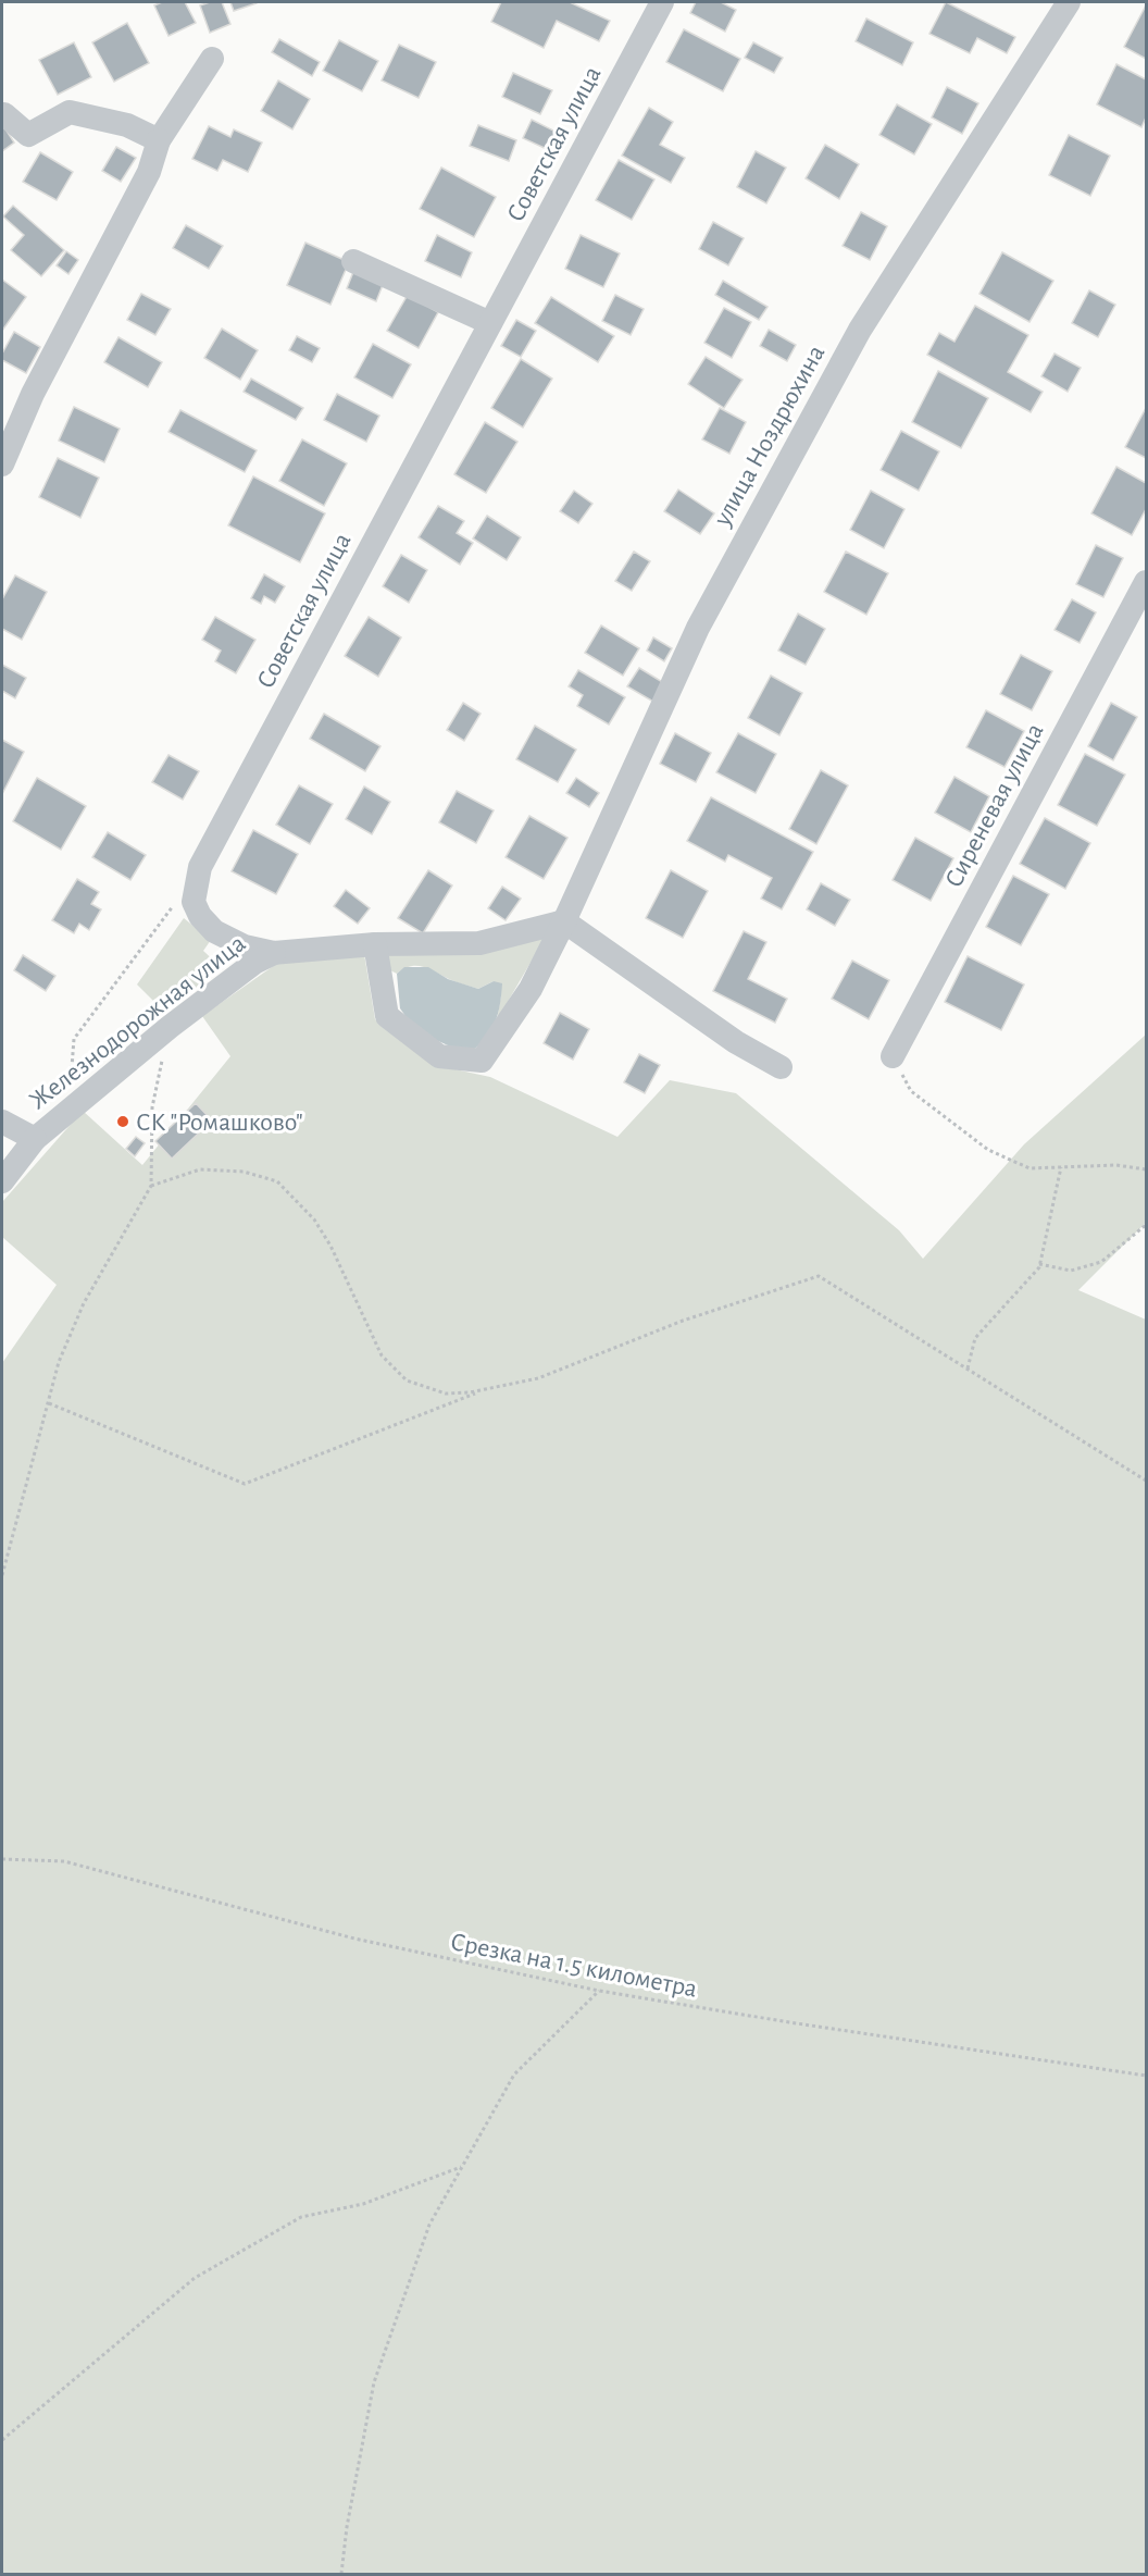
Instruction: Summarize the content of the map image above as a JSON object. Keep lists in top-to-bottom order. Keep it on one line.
{"streets":{"street":["Советская улица","улица Ноздрюхина","Сиреневая улица","Железнодорожная улица"],"path":["Срезка на 1.5 километра"]},"crossings":[["Советская улица","улица Ноздрюхина"],["Советская улица","Железнодорожная улица"]],"places":["СК \"Ромашково\""]}
